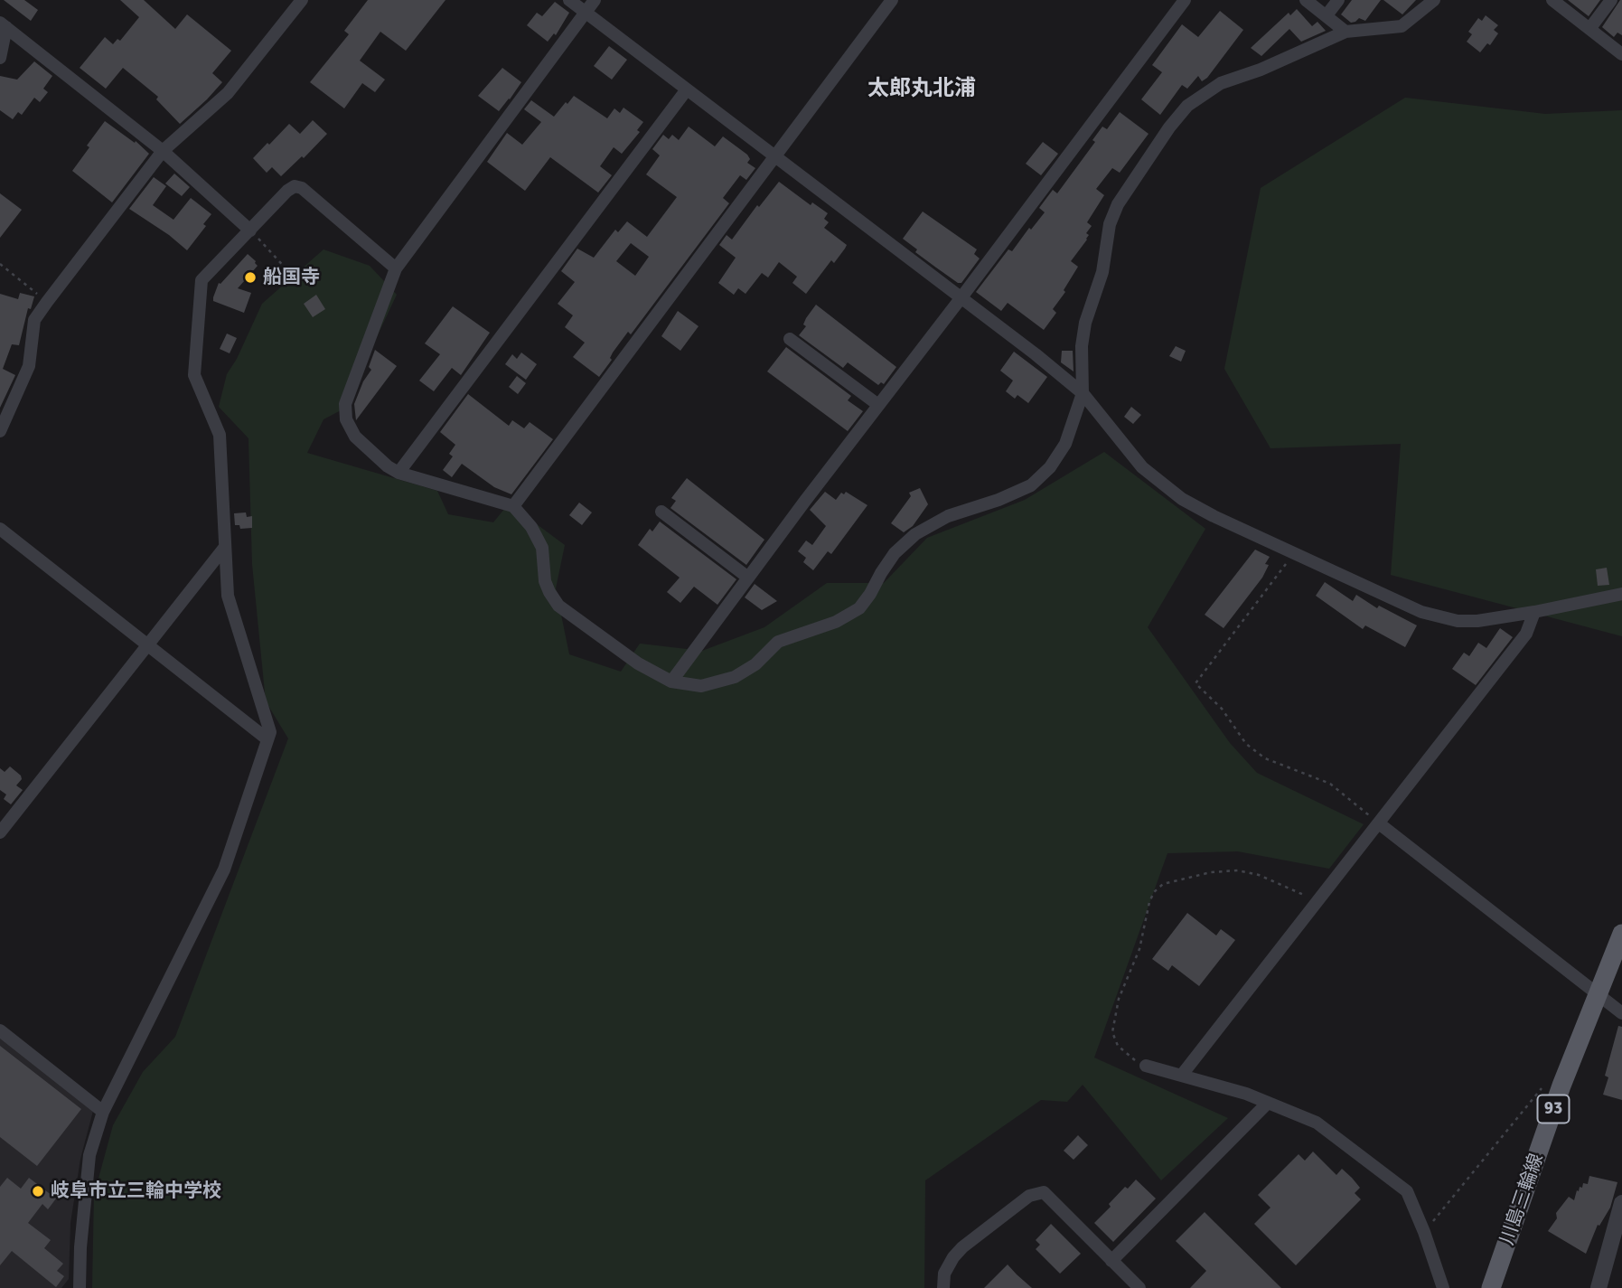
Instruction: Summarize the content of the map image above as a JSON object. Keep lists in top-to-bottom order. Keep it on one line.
{"streets":{"main road":["93","川島三輪線"]},"districts":["太郎丸北浦"],"places":["船国寺","岐阜市立三輪中学校"]}
